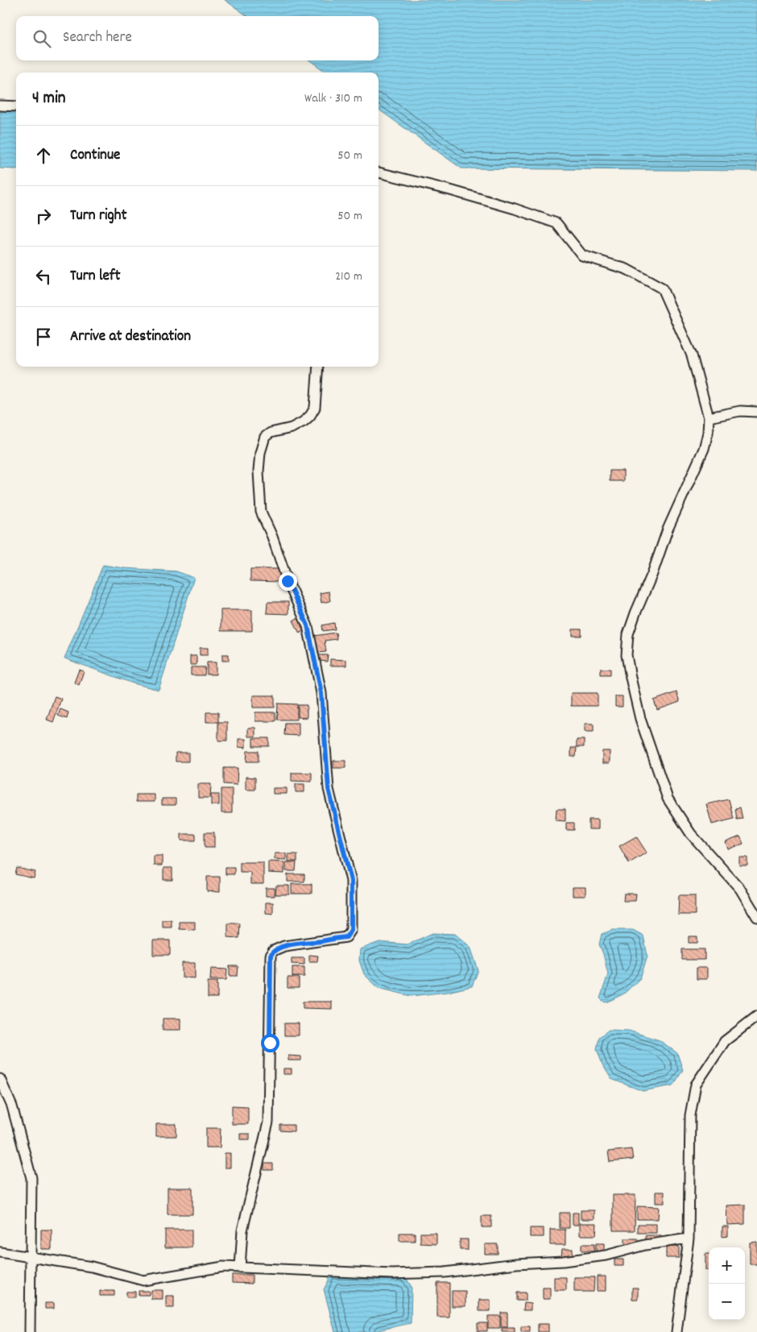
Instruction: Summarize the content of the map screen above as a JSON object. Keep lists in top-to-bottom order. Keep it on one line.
{"page":{"search":"Search here","heading":["4 min","Walk · 310 m"],"list":[["Continue","50 m"],["Turn right","50 m"],["Turn left","210 m"],"Arrive at destination"],"map_buttons":["+","−"]}}
